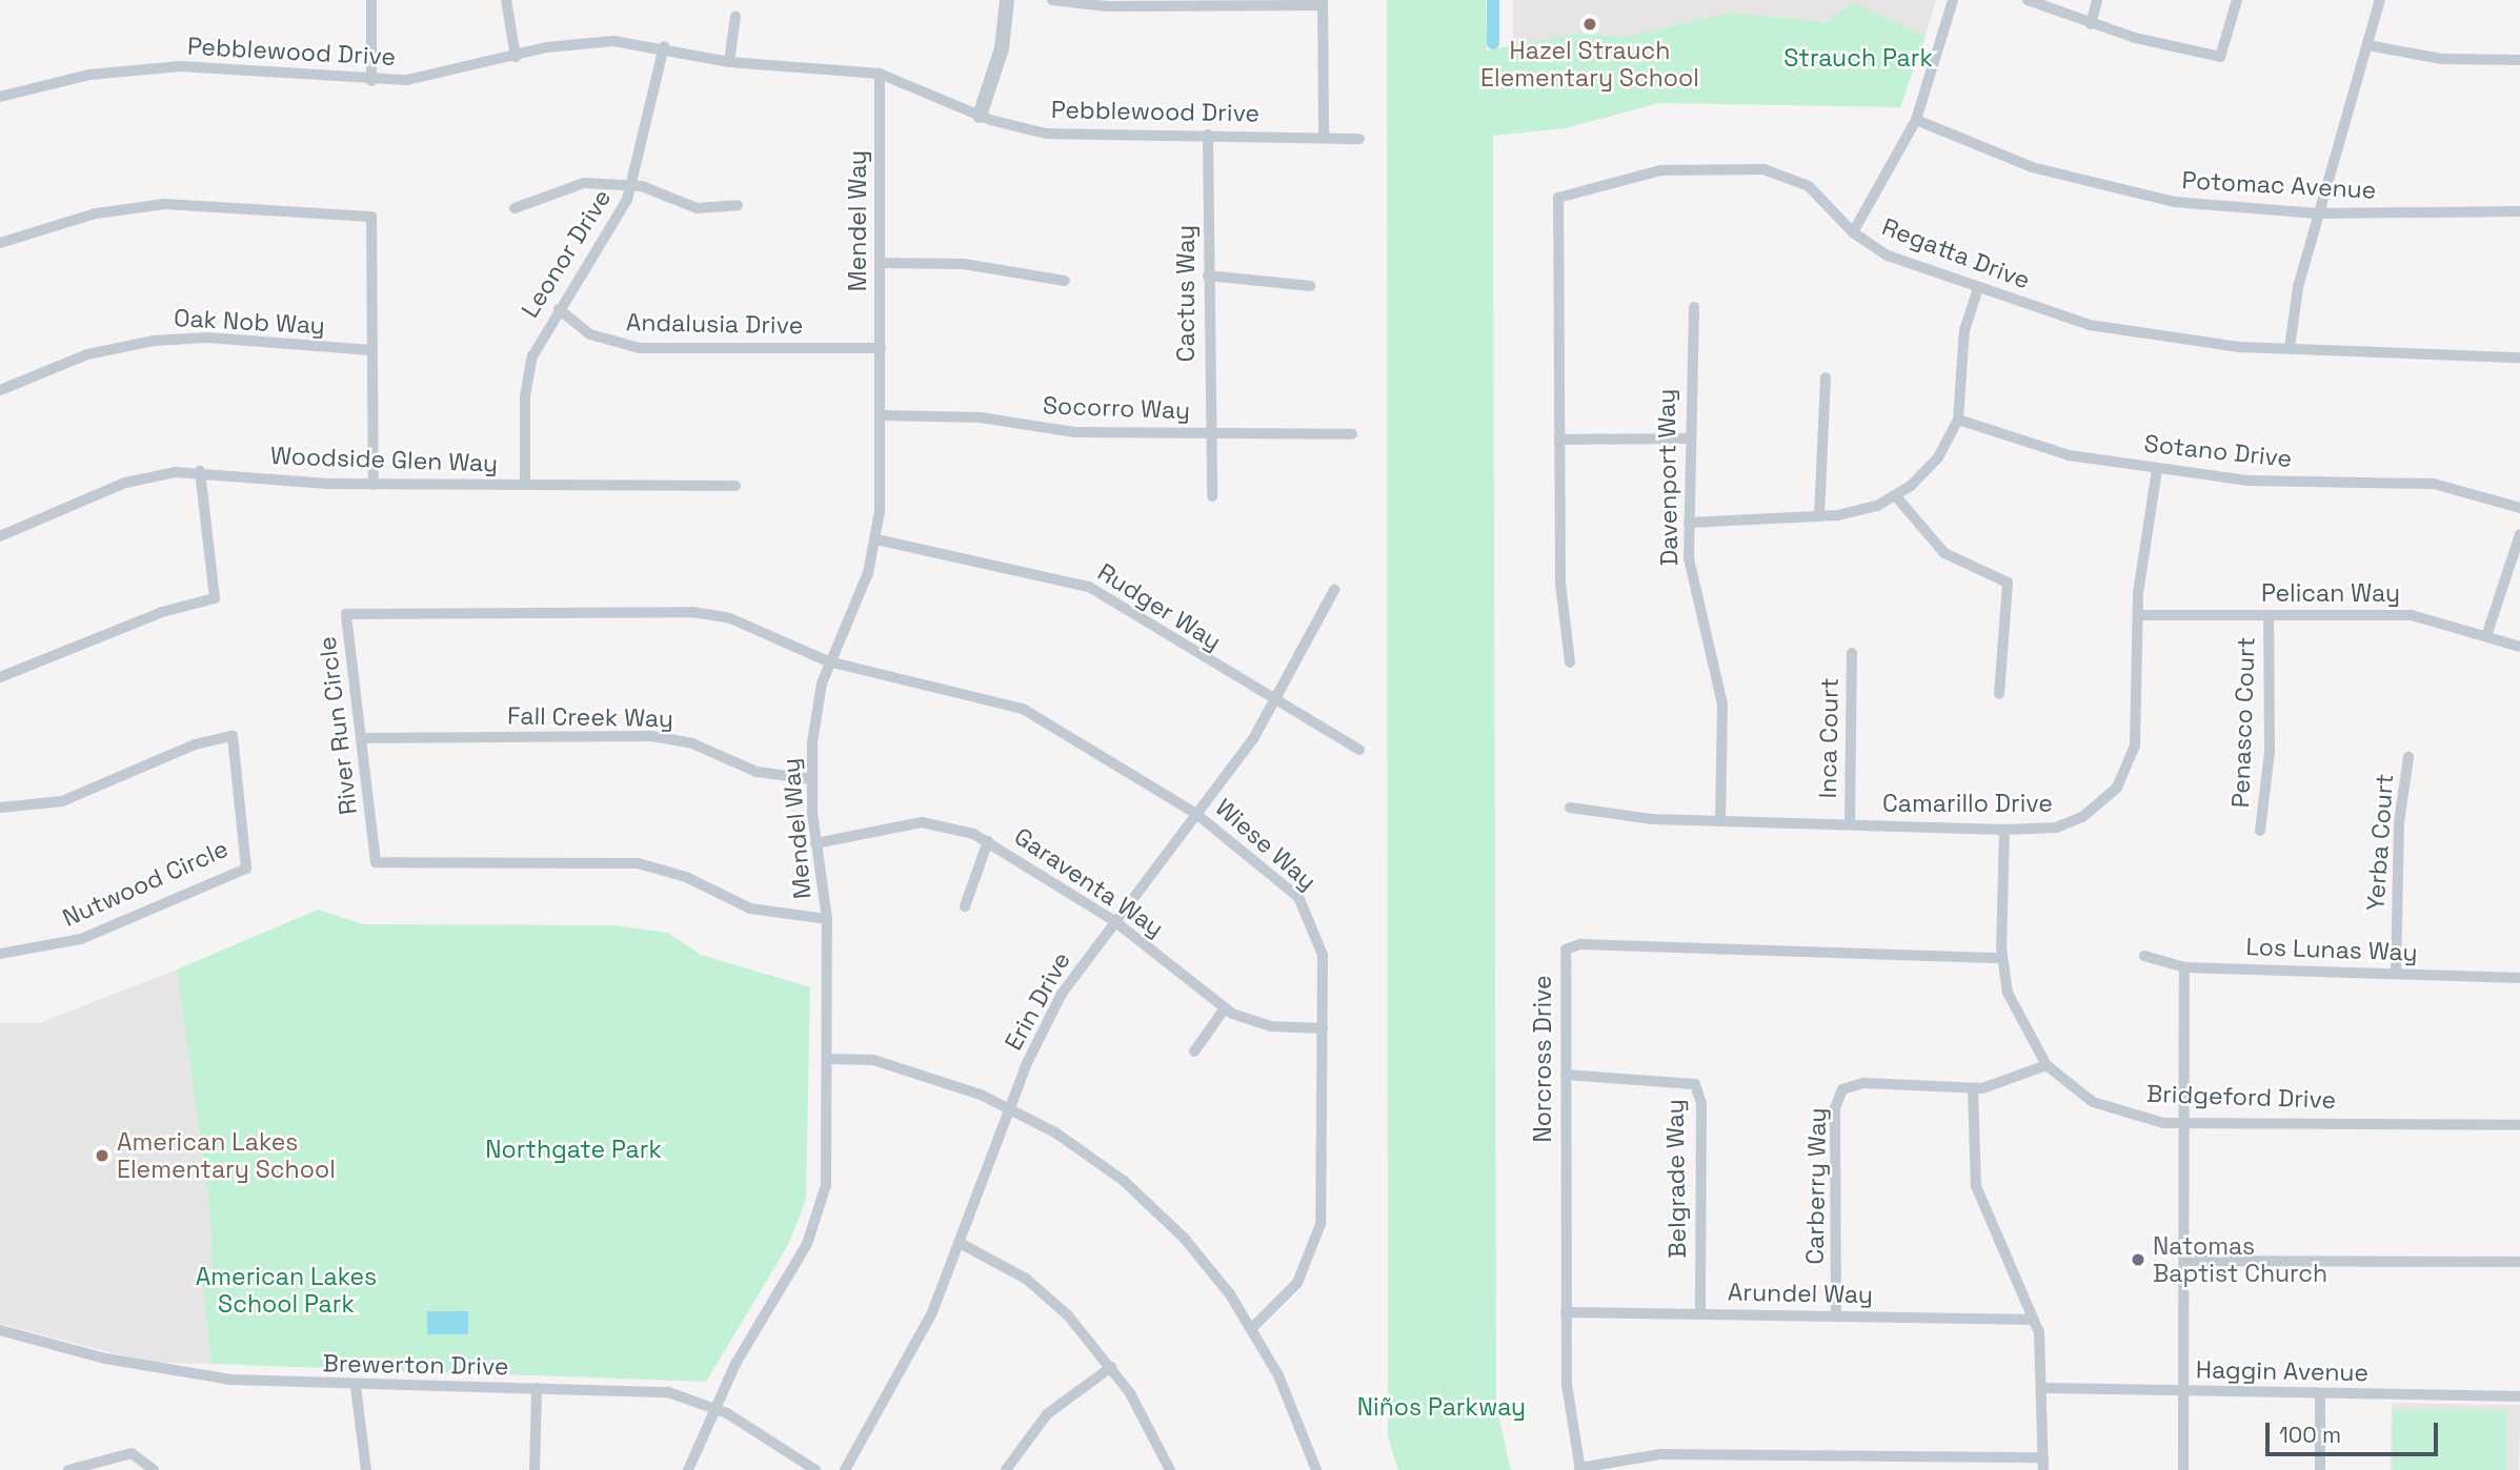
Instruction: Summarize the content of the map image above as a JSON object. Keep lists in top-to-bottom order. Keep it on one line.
{"streets":{"street":["Pebblewood Drive","Potomac Avenue","Mendel Way","Leonor Drive","Regatta Drive","Cactus Way","Oak Nob Way","Andalusia Drive","Socorro Way","Sotano Drive","Woodside Glen Way","Davenport Way","Pelican Way","Rudger Way","Fall Creek Way","Penasco Court","River Run Circle","Inca Court","Camarillo Drive","Yerba Court","Wiese Way","Garaventa Way","Nutwood Circle","Los Lunas Way","Erin Drive","Norcross Drive","Bridgeford Drive","Belgrade Way","Carberry Way","Arundel Way","Brewerton Drive","Haggin Avenue"]},"crossings":[["Pebblewood Drive","Mendel Way"],["Pebblewood Drive","Leonor Drive"],["Pebblewood Drive","Cactus Way"],["Mendel Way","Andalusia Drive"],["Mendel Way","Socorro Way"],["Mendel Way","Rudger Way"],["Mendel Way","Fall Creek Way"],["Mendel Way","River Run Circle"],["Mendel Way","Wiese Way"],["Mendel Way","Garaventa Way"],["Mendel Way","Brewerton Drive"],["Leonor Drive","Andalusia Drive"],["Leonor Drive","Woodside Glen Way"],["Cactus Way","Socorro Way"],["Sotano Drive","Camarillo Drive"],["Davenport Way","Camarillo Drive"],["Pelican Way","Penasco Court"],["Pelican Way","Camarillo Drive"],["Rudger Way","Erin Drive"],["Fall Creek Way","River Run Circle"],["River Run Circle","Wiese Way"],["Inca Court","Camarillo Drive"],["Camarillo Drive","Bridgeford Drive"],["Yerba Court","Los Lunas Way"],["Wiese Way","Garaventa Way"],["Wiese Way","Erin Drive"],["Garaventa Way","Erin Drive"],["Norcross Drive","Bridgeford Drive"],["Norcross Drive","Belgrade Way"],["Norcross Drive","Arundel Way"],["Bridgeford Drive","Carberry Way"],["Belgrade Way","Arundel Way"],["Carberry Way","Arundel Way"]],"parks":["Strauch Park","Northgate Park","American Lakes School Park","Niños Parkway"],"places":["Hazel Strauch Elementary School","American Lakes Elementary School","Natomas Baptist Church"],"scale_bar":"100 m"}
